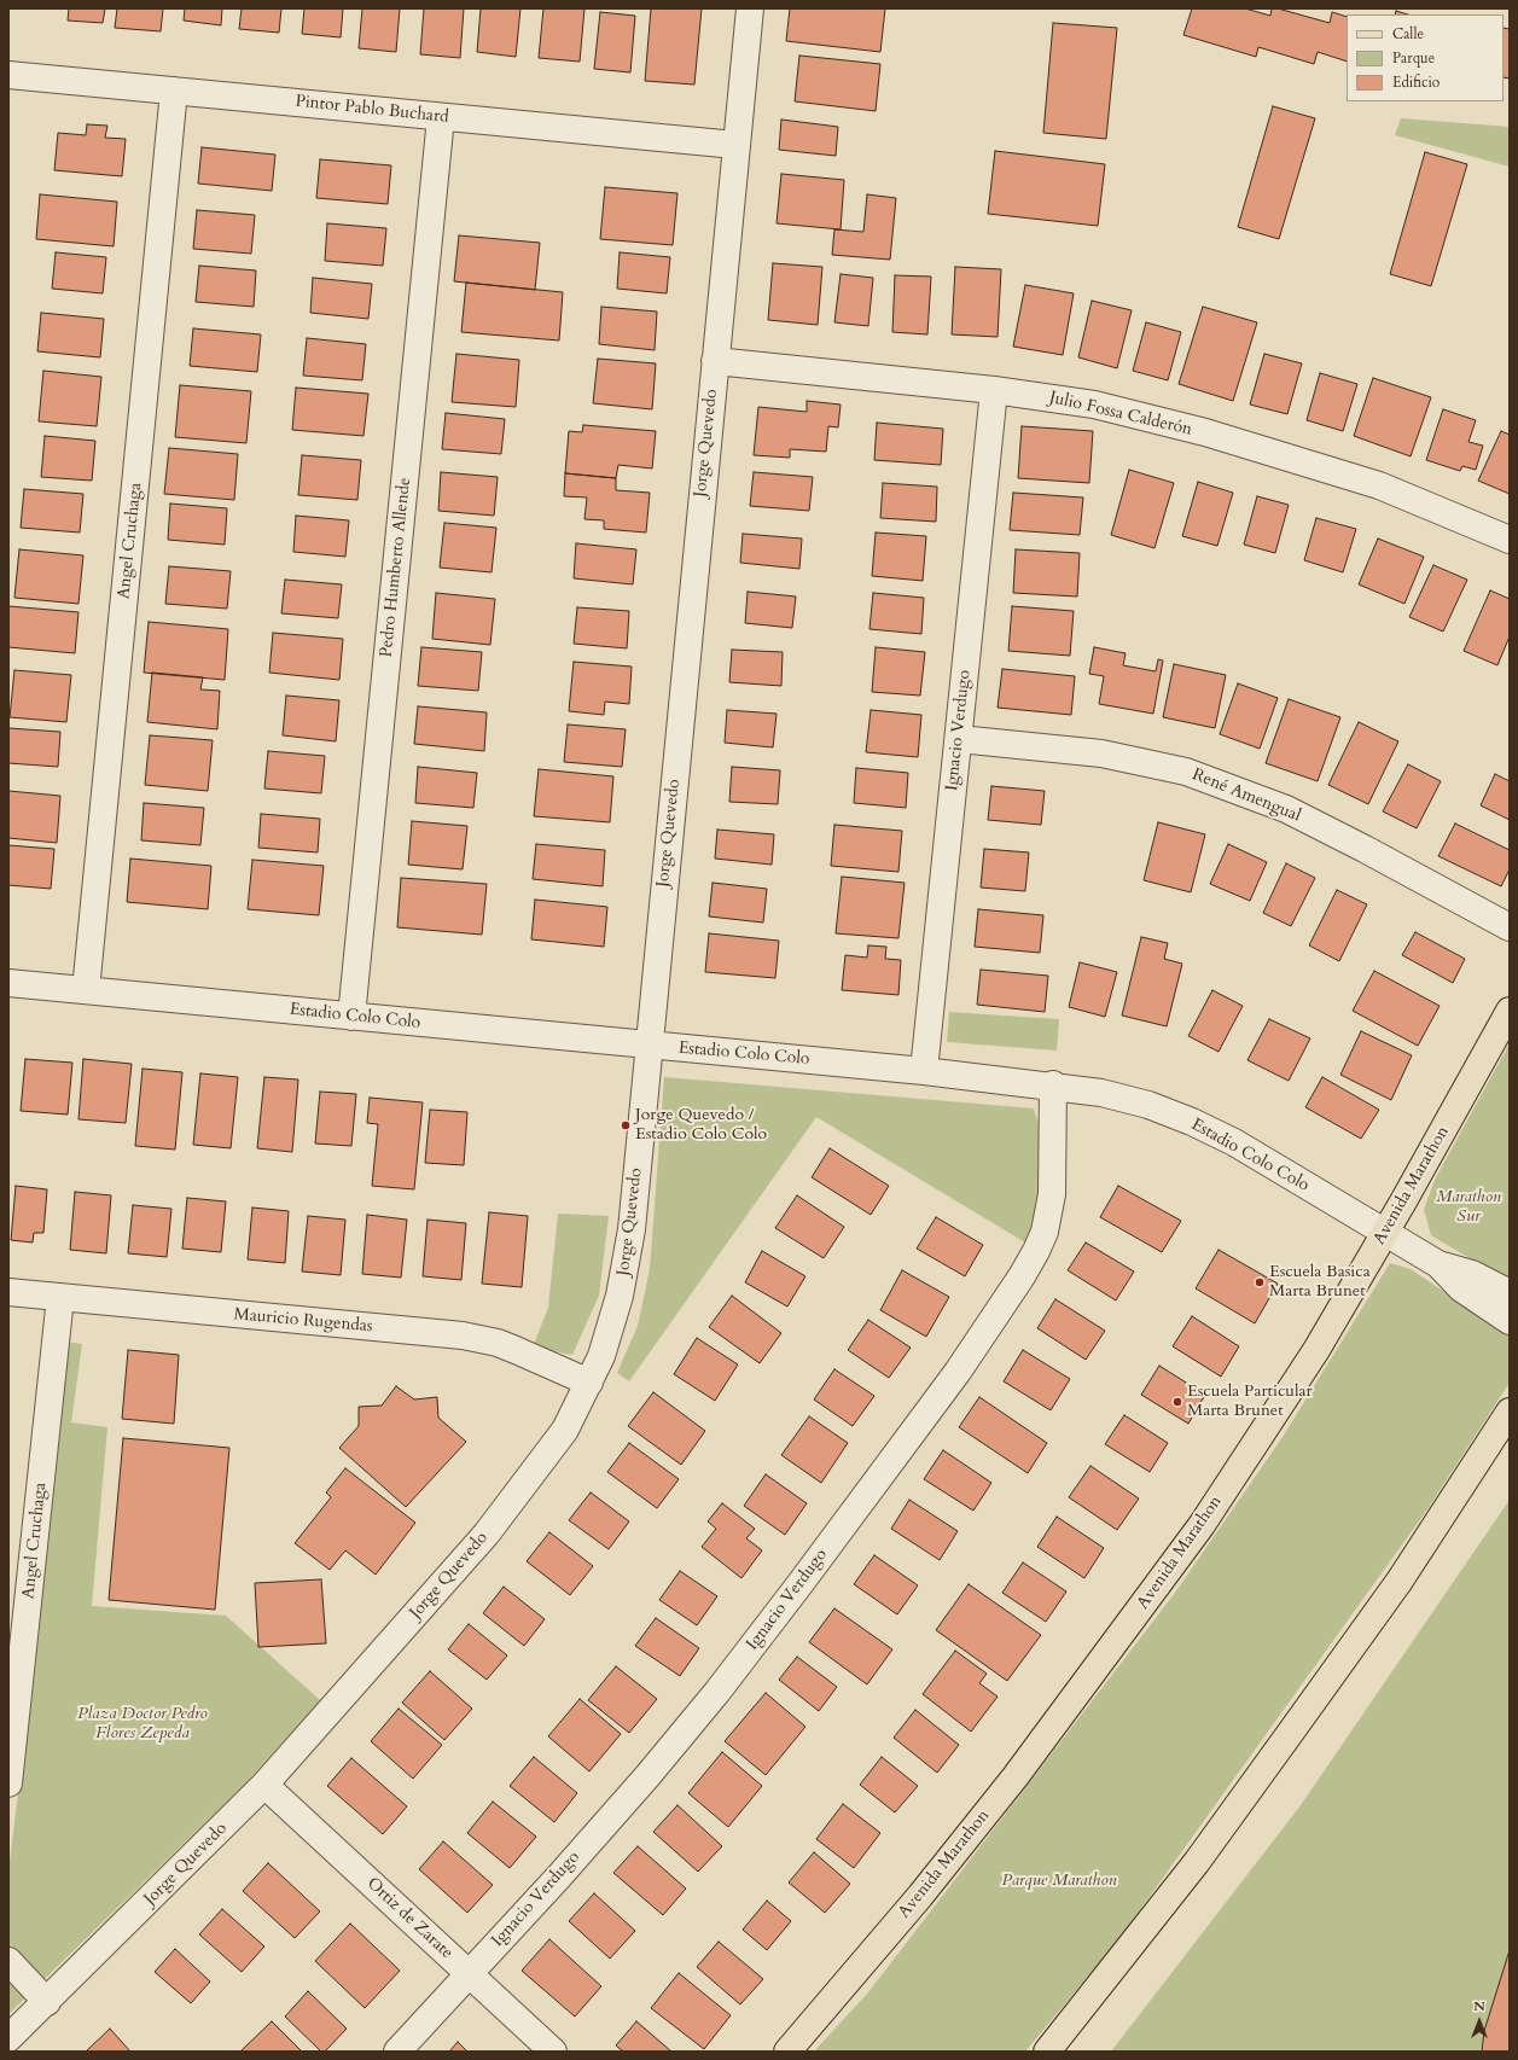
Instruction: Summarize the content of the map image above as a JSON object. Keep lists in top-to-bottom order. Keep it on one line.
{"streets":{"main road":["Avenida Marathon"],"street":["Pintor Pablo Buchard","Julio Fossa Calderón","Jorge Quevedo","Angel Cruchaga","Pedro Humberto Allende","Ignacio Verdugo","René Amengual","Estadio Colo Colo","Mauricio Rugendas","Ortiz de Zarate"]},"crossings":[["Pintor Pablo Buchard","Jorge Quevedo"],["Pintor Pablo Buchard","Angel Cruchaga"],["Pintor Pablo Buchard","Pedro Humberto Allende"],["Julio Fossa Calderón","Jorge Quevedo"],["Julio Fossa Calderón","Ignacio Verdugo"],["Jorge Quevedo","Estadio Colo Colo"],["Jorge Quevedo","Mauricio Rugendas"],["Jorge Quevedo","Ortiz de Zarate"],["Angel Cruchaga","Estadio Colo Colo"],["Angel Cruchaga","Mauricio Rugendas"],["Pedro Humberto Allende","Estadio Colo Colo"],["Ignacio Verdugo","René Amengual"],["Ignacio Verdugo","Estadio Colo Colo"],["Ignacio Verdugo","Ortiz de Zarate"],["Estadio Colo Colo","Avenida Marathon"]],"parks":["Marathon Sur","Plaza Doctor Pedro Flores Zepeda","Parque Marathon"],"places":["Jorge Quevedo / Estadio Colo Colo","Escuela Basica Marta Brunet","Escuela Particular Marta Brunet"],"legend":["Calle","Parque","Edificio"],"north":"top"}
